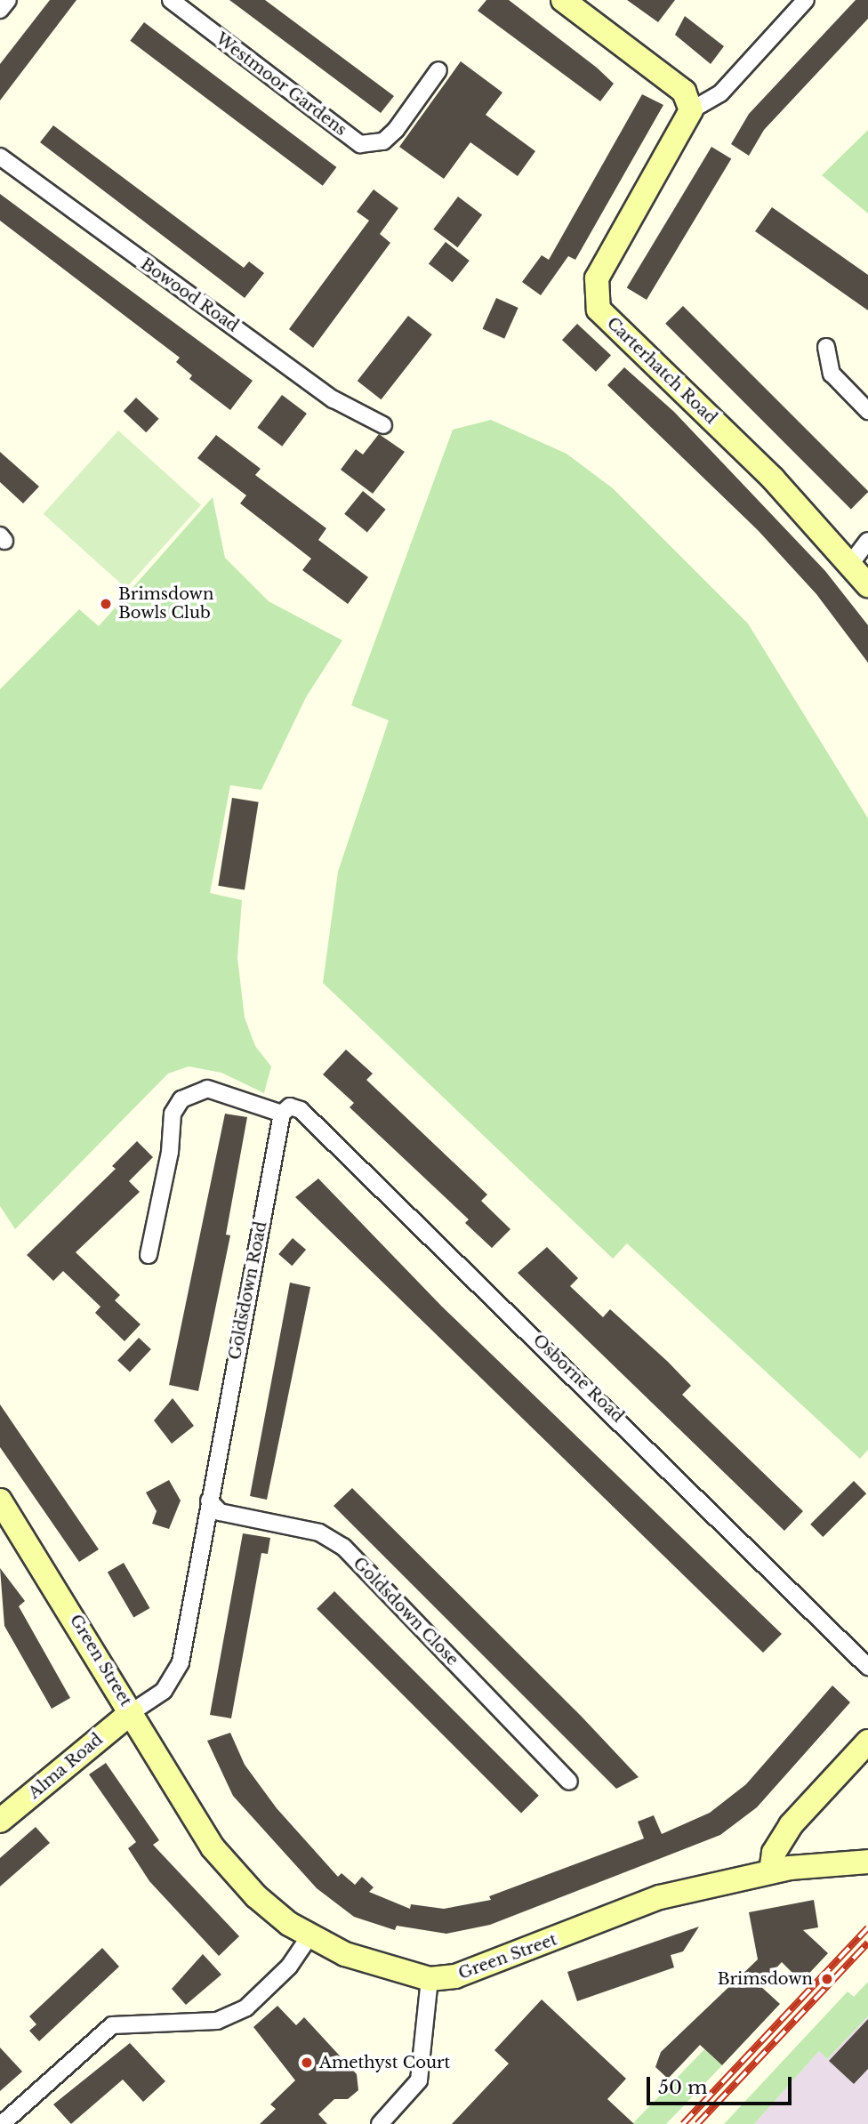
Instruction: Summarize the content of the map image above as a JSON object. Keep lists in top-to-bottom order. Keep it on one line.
{"streets":{"street":["Westmoor Gardens","Bowood Road","Carterhatch Road","Goldsdown Road","Osborne Road","Goldsdown Close","Green Street","Alma Road"]},"crossings":[["Goldsdown Road","Osborne Road"],["Goldsdown Road","Goldsdown Close"],["Goldsdown Road","Green Street"],["Goldsdown Road","Alma Road"],["Green Street","Alma Road"]],"places":["Brimsdown Bowls Club","Brimsdown","Amethyst Court"],"scale_bar":"50 m"}
